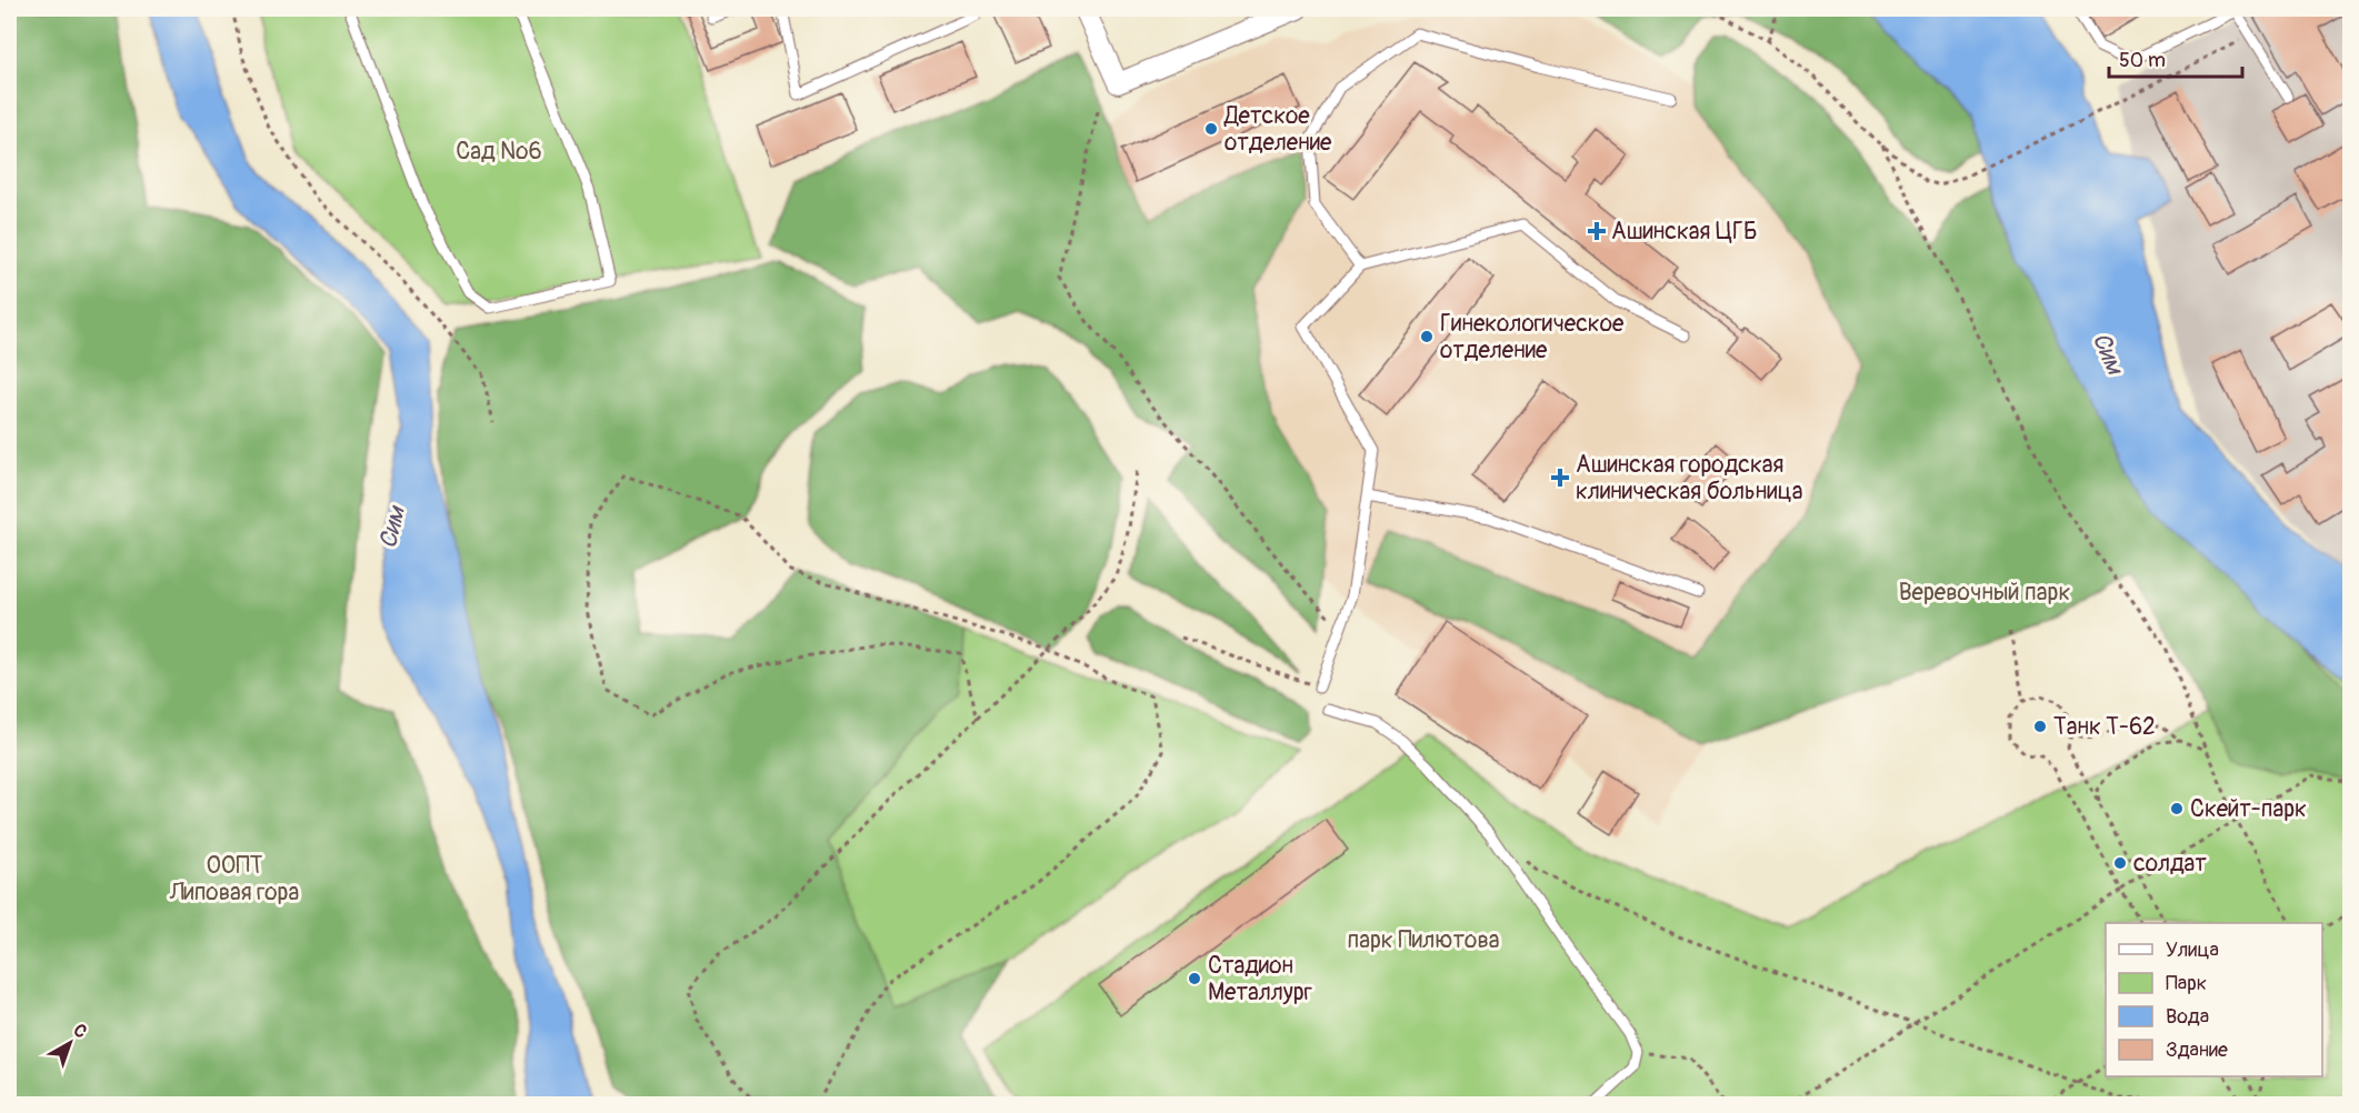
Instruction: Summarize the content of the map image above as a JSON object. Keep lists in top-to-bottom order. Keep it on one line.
{"water":["Сим"],"parks":["Сад №6","Веревочный парк","ООПТ Липовая гора","парк Пилютова"],"places":{"other":["Детское отделение","Гинекологическое отделение","Танк Т-62","Скейт-парк","солдат","Стадион Металлург"],"health":["Ашинская ЦГБ","Ашинская городская клиническая больница"]},"legend":["Улица","Парк","Вода","Здание"],"scale_bar":"50 m","north":"top right"}
